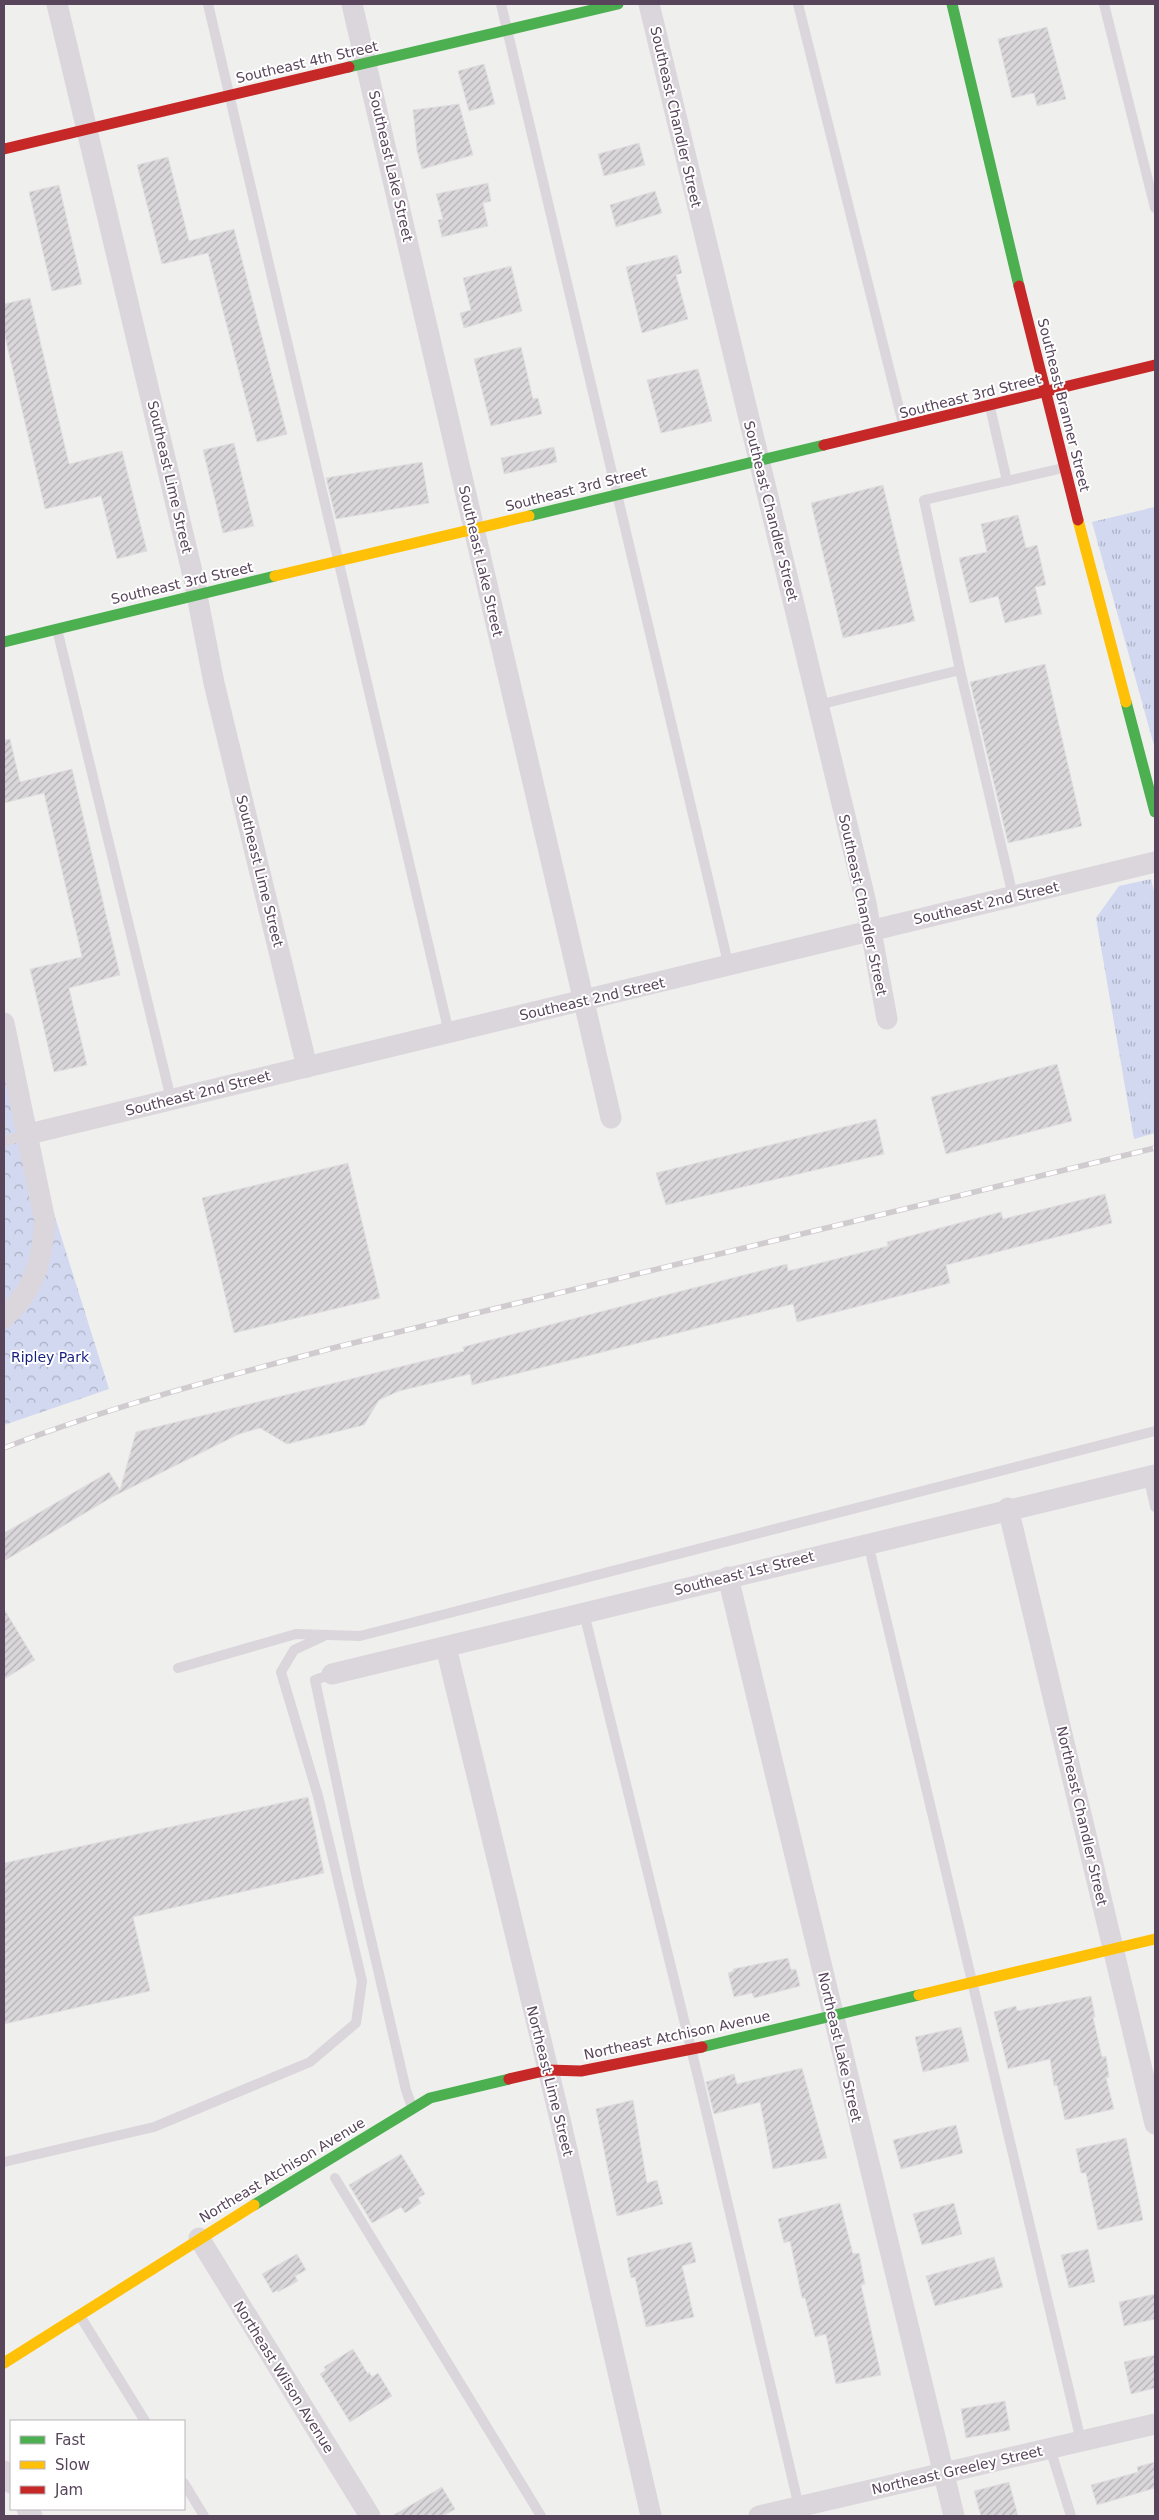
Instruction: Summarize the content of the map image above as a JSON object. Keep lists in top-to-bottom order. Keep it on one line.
{"streets":{"street":["Southeast 4th Street","Southeast Chandler Street","Southeast Lake Street","Southeast 3rd Street","Southeast Branner Street","Southeast Lime Street","Southeast 2nd Street","Southeast 1st Street","Northeast Chandler Street","Northeast Atchison Avenue","Northeast Lake Street","Northeast Lime Street","Northeast Wilson Avenue","Northeast Greeley Street"]},"crossings":[["Southeast 4th Street","Southeast Lake Street"],["Southeast 4th Street","Southeast Lime Street"],["Southeast Chandler Street","Southeast 3rd Street"],["Southeast Chandler Street","Southeast 2nd Street"],["Southeast Lake Street","Southeast 3rd Street"],["Southeast Lake Street","Southeast 2nd Street"],["Southeast 3rd Street","Southeast Branner Street"],["Southeast 3rd Street","Southeast Lime Street"],["Southeast Lime Street","Southeast 2nd Street"],["Southeast 1st Street","Northeast Chandler Street"],["Southeast 1st Street","Northeast Lake Street"],["Southeast 1st Street","Northeast Lime Street"],["Northeast Chandler Street","Northeast Atchison Avenue"],["Northeast Atchison Avenue","Northeast Lake Street"],["Northeast Atchison Avenue","Northeast Lime Street"],["Northeast Atchison Avenue","Northeast Wilson Avenue"],["Northeast Lake Street","Northeast Greeley Street"]],"parks":["Ripley Park"],"legend":["Fast","Slow","Jam"]}
